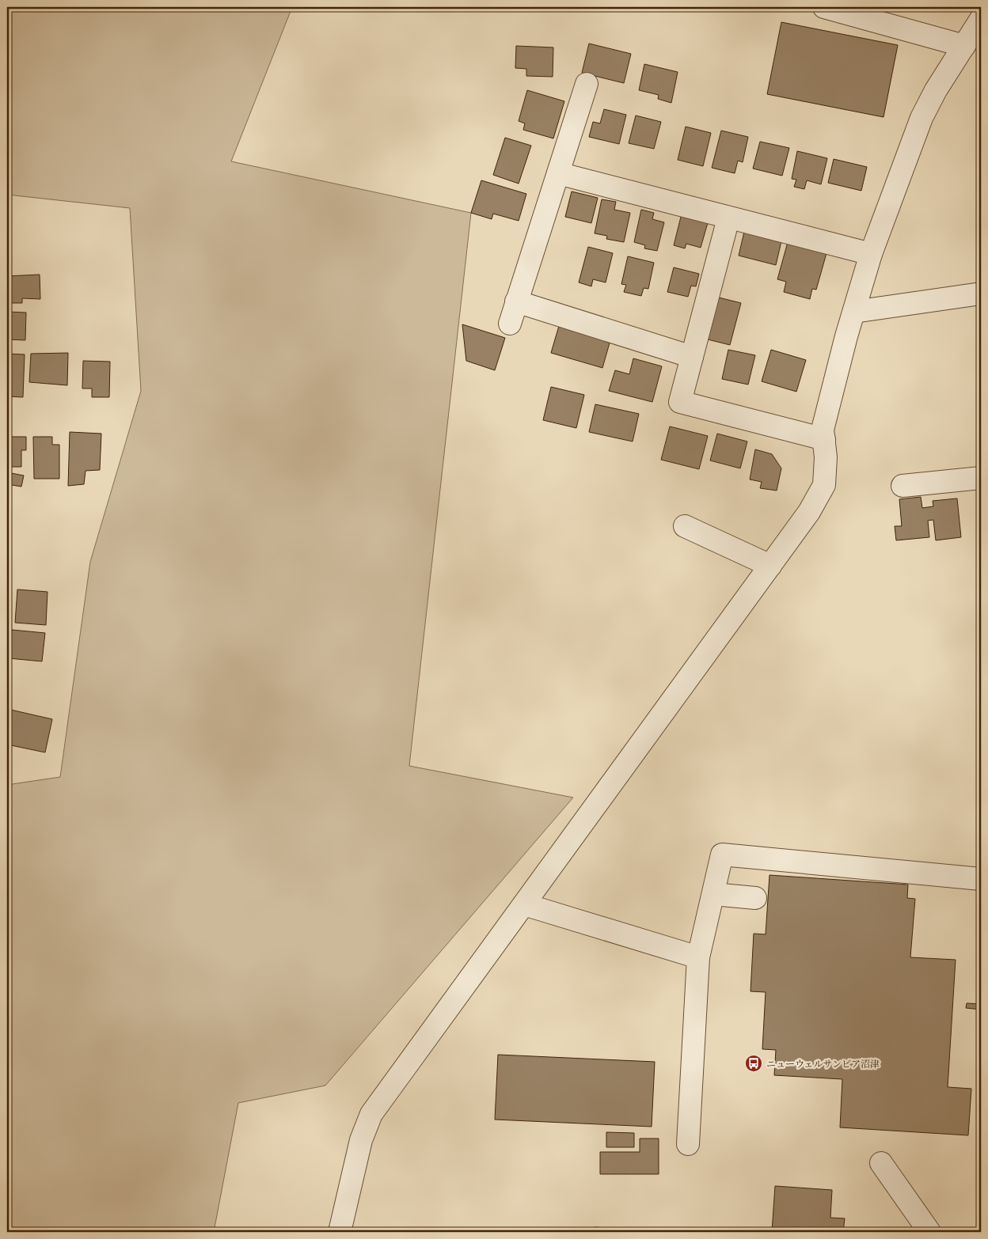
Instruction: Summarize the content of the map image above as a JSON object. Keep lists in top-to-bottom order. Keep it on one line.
{"places":{"bus stop":["ニューウェルサンピア沼津"]}}
